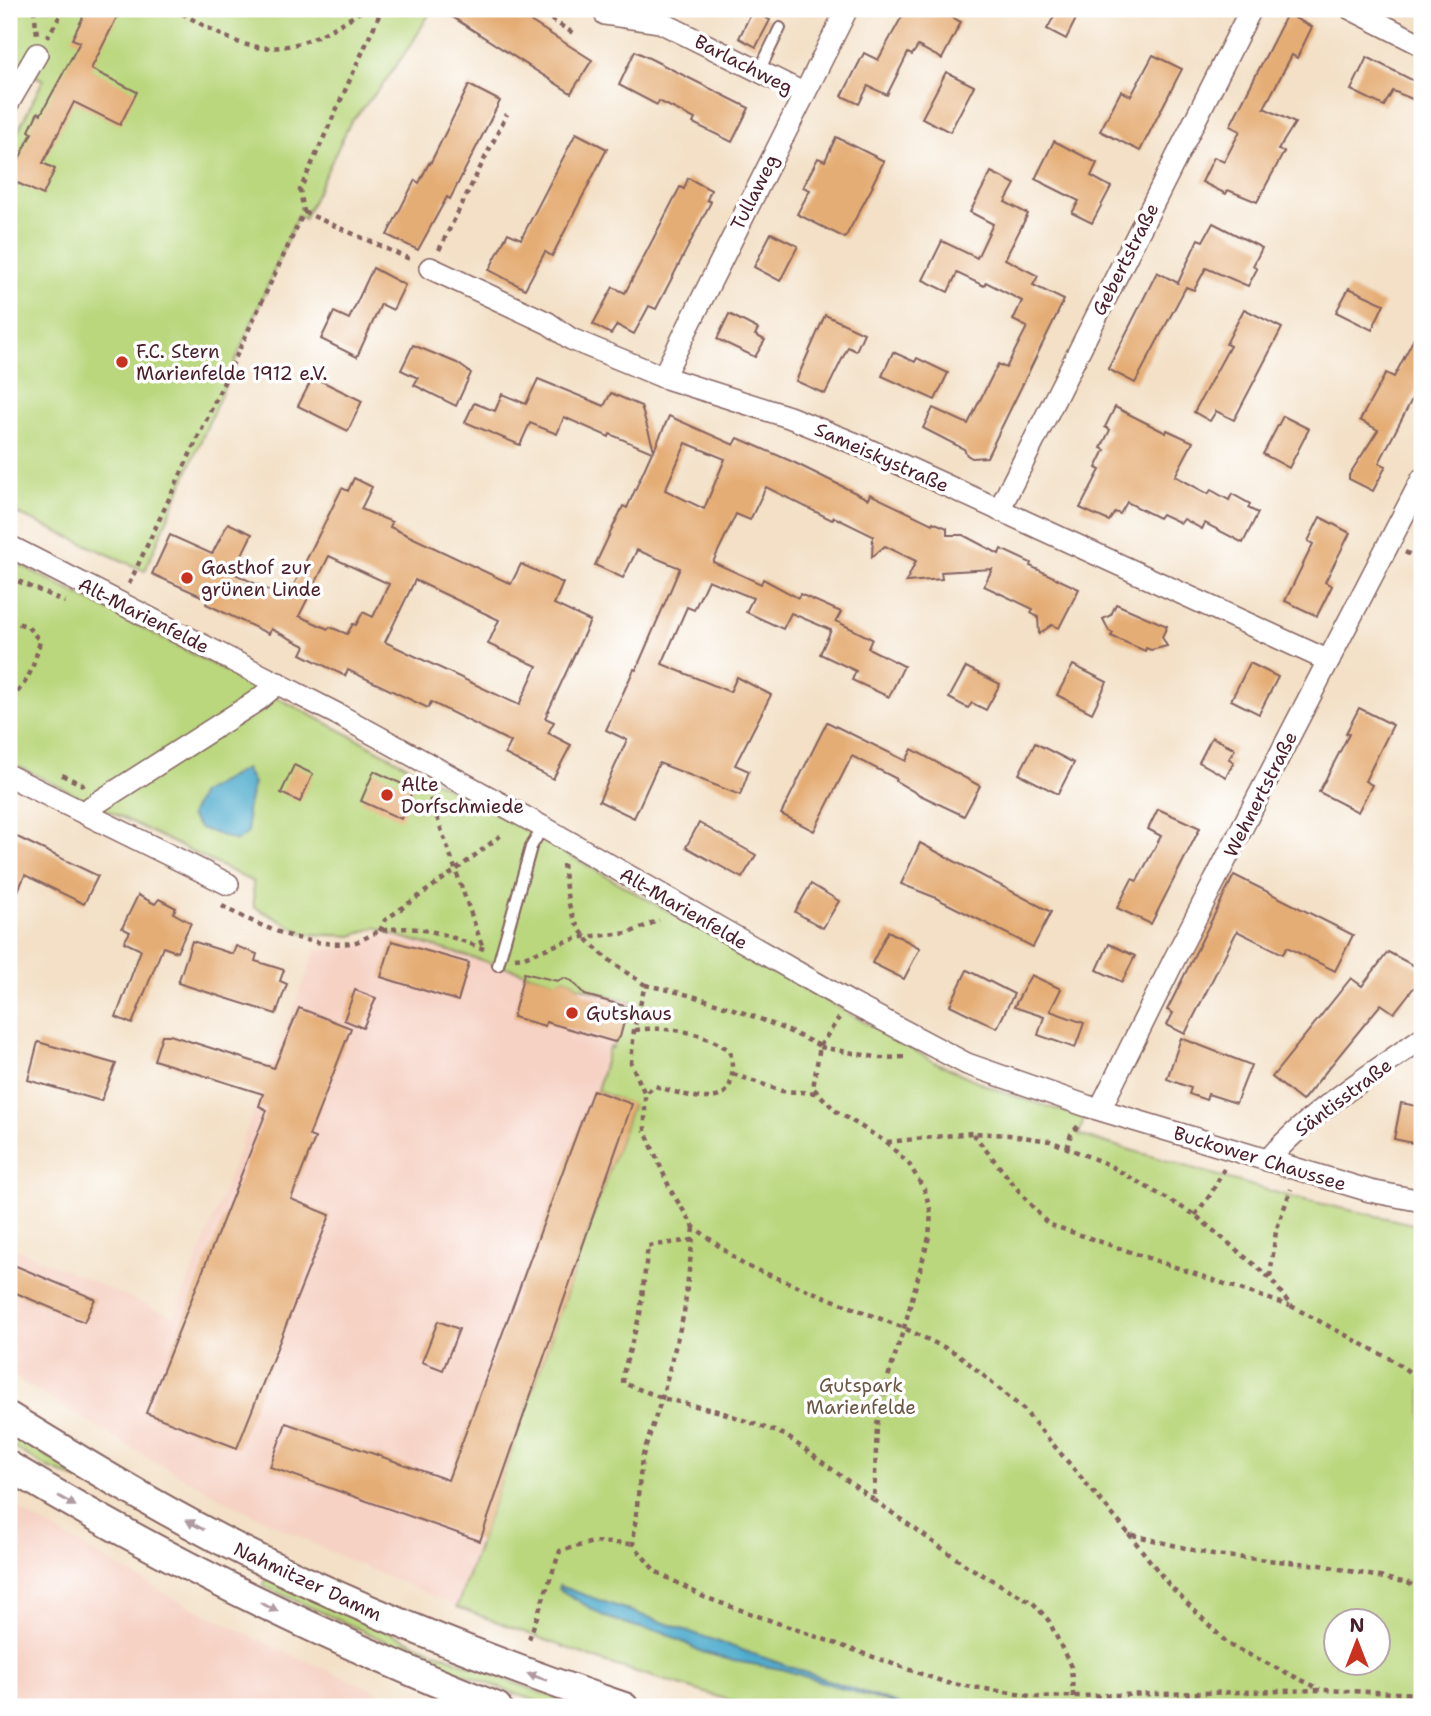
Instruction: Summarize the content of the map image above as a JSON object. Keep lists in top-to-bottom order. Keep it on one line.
{"streets":{"main road":["Nahmitzer Damm"],"street":["Barlachweg","Tullaweg","Gebertstraße","Sameiskystraße","Alt-Marienfelde","Wehnertstraße","Säntisstraße","Buckower Chaussee"]},"crossings":[["Barlachweg","Tullaweg"],["Tullaweg","Sameiskystraße"],["Gebertstraße","Sameiskystraße"],["Sameiskystraße","Wehnertstraße"],["Alt-Marienfelde","Wehnertstraße"],["Alt-Marienfelde","Buckower Chaussee"],["Wehnertstraße","Buckower Chaussee"],["Säntisstraße","Buckower Chaussee"]],"parks":["Gutspark Marienfelde"],"places":["F.C. Stern Marienfelde 1912 e.V.","Gasthof zur grünen Linde","Alte Dorfschmiede","Gutshaus"],"north":"top"}
